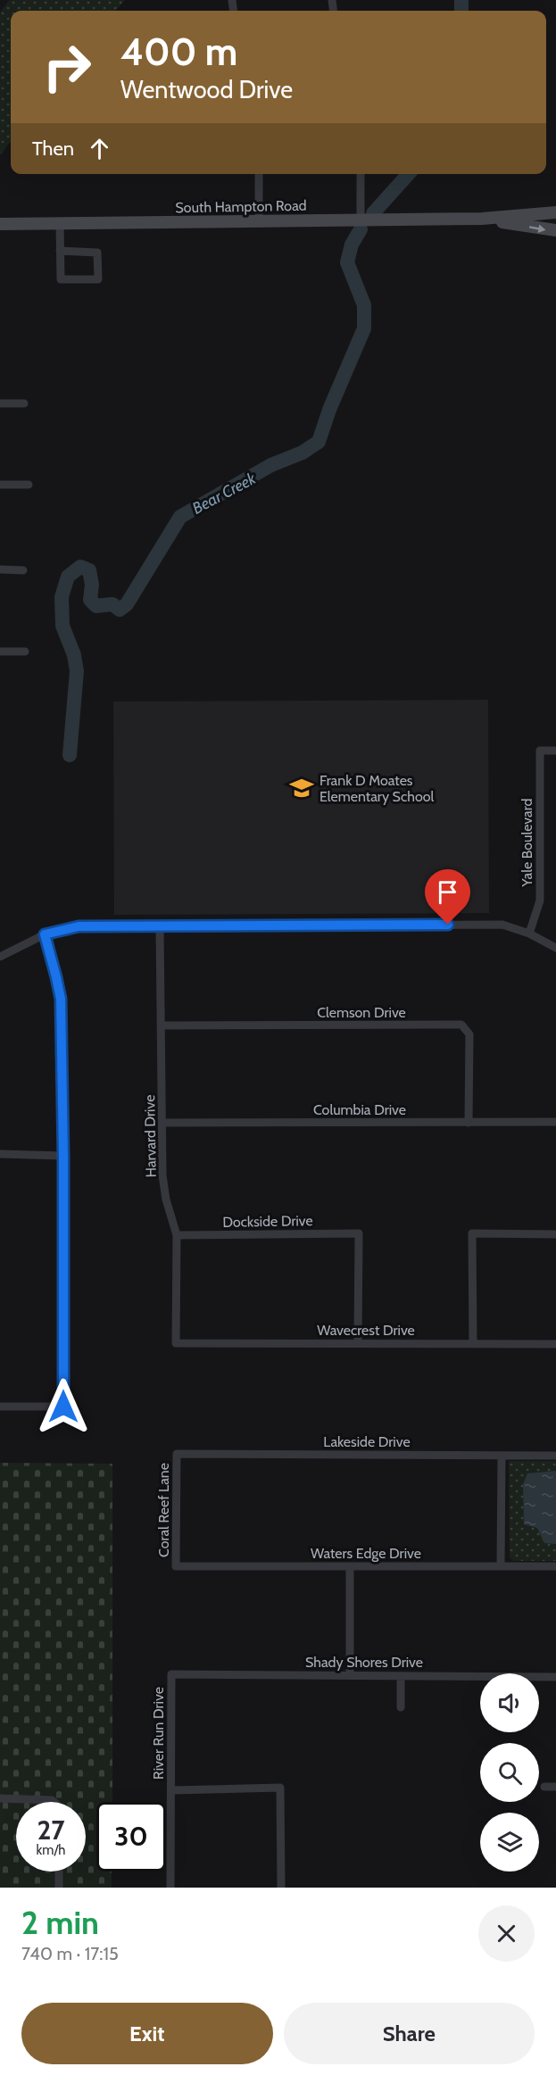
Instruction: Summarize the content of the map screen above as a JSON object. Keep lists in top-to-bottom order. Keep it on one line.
{"streets":{"main road":["South Hampton Road"],"street":["Yale Boulevard","Clemson Drive","Columbia Drive","Harvard Drive","Dockside Drive","Wavecrest Drive","Lakeside Drive","Coral Reef Lane","Waters Edge Drive","Shady Shores Drive","River Run Drive"]},"crossings":[["Clemson Drive","Columbia Drive"],["Clemson Drive","Harvard Drive"],["Columbia Drive","Harvard Drive"],["Harvard Drive","Dockside Drive"],["Harvard Drive","Wavecrest Drive"],["Dockside Drive","Wavecrest Drive"],["Lakeside Drive","Coral Reef Lane"],["Coral Reef Lane","Waters Edge Drive"],["Shady Shores Drive","River Run Drive"]],"water":["Bear Creek"],"places":{"school or university":["Frank D Moates Elementary School"]},"page":{"turn":["400 m","Wentwood Drive"],"then":"Then","speed":"27 km/h","limit":"30","heading":["2 min","740 m · 17:15"],"buttons":["Exit","Share"]}}
